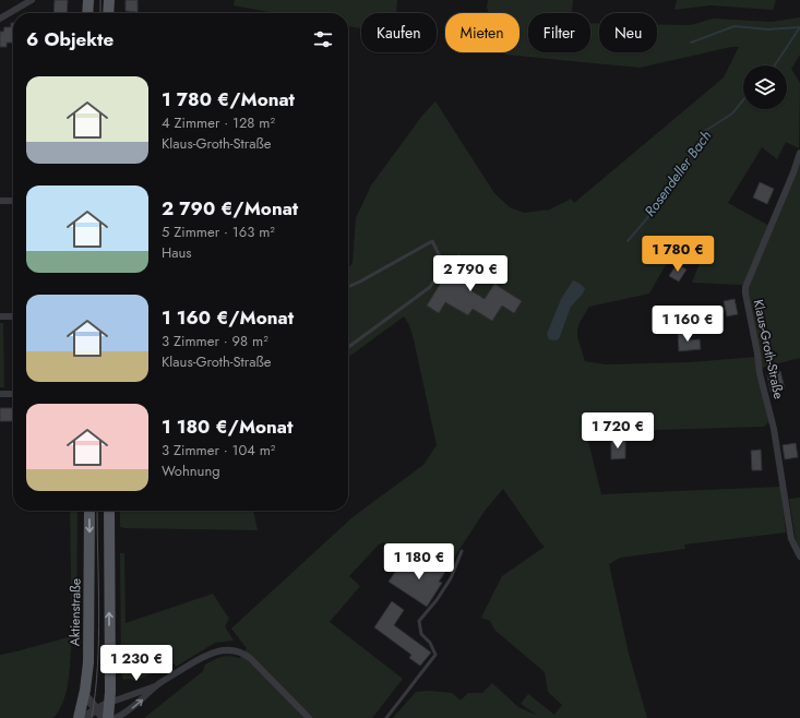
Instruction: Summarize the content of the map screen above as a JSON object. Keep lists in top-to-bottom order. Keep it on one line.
{"streets":{"main road":["Aktienstraße"],"street":["Klaus-Groth-Straße"]},"water":["Rosendeller Bach"],"page":{"chip":["Kaufen","Mieten","Filter","Neu"],"heading":"6 Objekte","list":[{"name":"1 780 €/Monat","note":"4 Zimmer · 128 m² · Klaus-Groth-Straße"},{"name":"2 790 €/Monat","note":"5 Zimmer · 163 m² · Haus"},{"name":"1 160 €/Monat","note":"3 Zimmer · 98 m² · Klaus-Groth-Straße"},{"name":"1 180 €/Monat","note":"3 Zimmer · 104 m² · Wohnung"}],"price":["1 780 €","2 790 €","1 160 €","1 720 €","1 180 €","1 230 €"]}}
